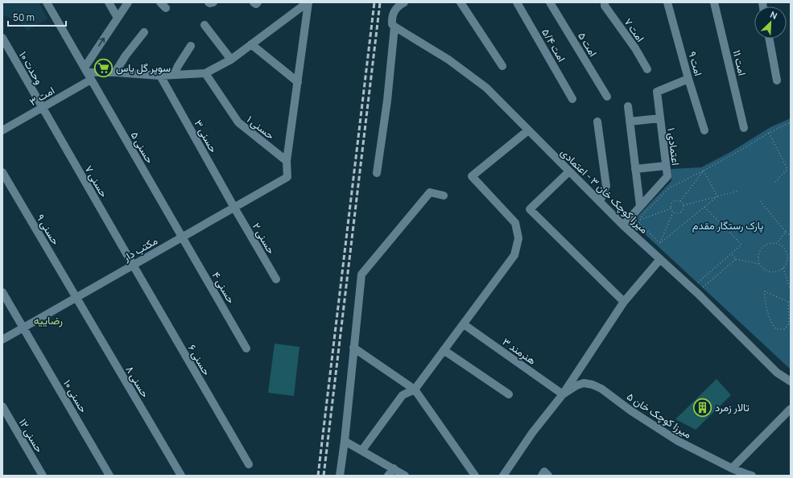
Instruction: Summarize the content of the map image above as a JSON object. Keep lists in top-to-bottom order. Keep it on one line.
{"streets":{"street":["امت ۷","امت ۵","امت ۵/۴","امت ۱۱","امت ۹","وحدت ۱۰","امت ۳","حسنی ۱","حسنی ۳","اعتمادی ۱","حسنی ۵","حسنی ۷","میرزا کوچک خان ۳ - اعتمادی","حسنی ۹","حسنی ۲","مکتب دار","حسنی ۴","هنرمند ۳","حسنی ۶","حسنی ۸","حسنی ۱۰","میرزا کوچک خان ۵","حسنی ۱۲"]},"crossings":[["امت ۹","اعتمادی ۱"],["وحدت ۱۰","امت ۳"],["وحدت ۱۰","حسنی ۷"],["امت ۳","حسنی ۵"],["امت ۳","حسنی ۷"],["حسنی ۱","مکتب دار"],["حسنی ۳","حسنی ۲"],["حسنی ۳","مکتب دار"],["اعتمادی ۱","میرزا کوچک خان ۳ - اعتمادی"],["حسنی ۵","مکتب دار"],["حسنی ۵","حسنی ۴"],["حسنی ۷","مکتب دار"],["حسنی ۷","حسنی ۶"],["حسنی ۹","مکتب دار"],["حسنی ۹","حسنی ۸"],["حسنی ۲","مکتب دار"],["مکتب دار","حسنی ۴"],["مکتب دار","حسنی ۶"],["مکتب دار","حسنی ۸"],["مکتب دار","حسنی ۱۰"],["هنرمند ۳","میرزا کوچک خان ۵"]],"districts":["رضاییه"],"parks":["پارک رستگار مقدم"],"places":{"supermarket":["سوپر گل یاس"],"building":["تالار زمرد"]},"scale_bar":"50 m","north":"top right"}
